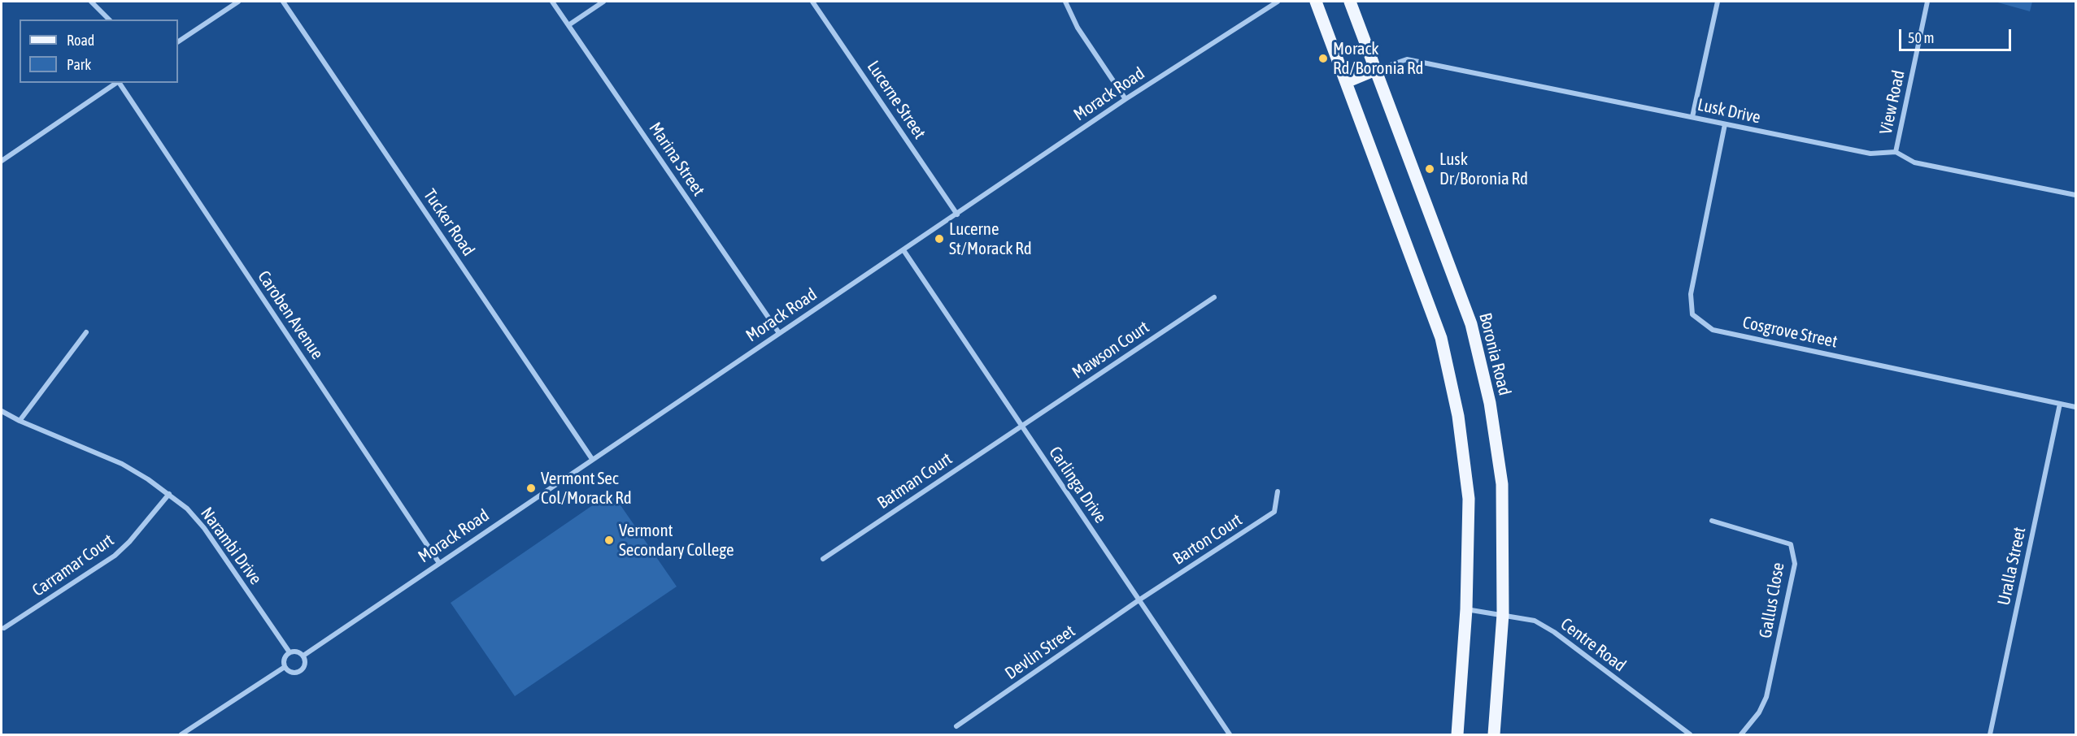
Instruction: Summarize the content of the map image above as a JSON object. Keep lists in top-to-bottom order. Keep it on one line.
{"streets":{"main road":["Boronia Road"],"street":["Morack Road","Lucerne Street","View Road","Lusk Drive","Marina Street","Tucker Road","Caroben Avenue","Cosgrove Street","Mawson Court","Batman Court","Carlinga Drive","Barton Court","Narambi Drive","Carramar Court","Uralla Street","Gallus Close","Centre Road","Devlin Street"]},"crossings":[["Morack Road","Lucerne Street"],["Morack Road","Marina Street"],["Morack Road","Tucker Road"],["Morack Road","Caroben Avenue"],["Morack Road","Carlinga Drive"],["Morack Road","Narambi Drive"],["View Road","Lusk Drive"],["Lusk Drive","Cosgrove Street"],["Lusk Drive","Boronia Road"],["Cosgrove Street","Uralla Street"],["Mawson Court","Batman Court"],["Mawson Court","Carlinga Drive"],["Boronia Road","Centre Road"],["Batman Court","Carlinga Drive"],["Carlinga Drive","Barton Court"],["Carlinga Drive","Devlin Street"],["Barton Court","Devlin Street"],["Narambi Drive","Carramar Court"]],"places":["Morack Rd/Boronia Rd","Lusk Dr/Boronia Rd","Lucerne St/Morack Rd","Vermont Sec Col/Morack Rd","Vermont Secondary College"],"legend":["Road","Park"],"scale_bar":"50 m"}
